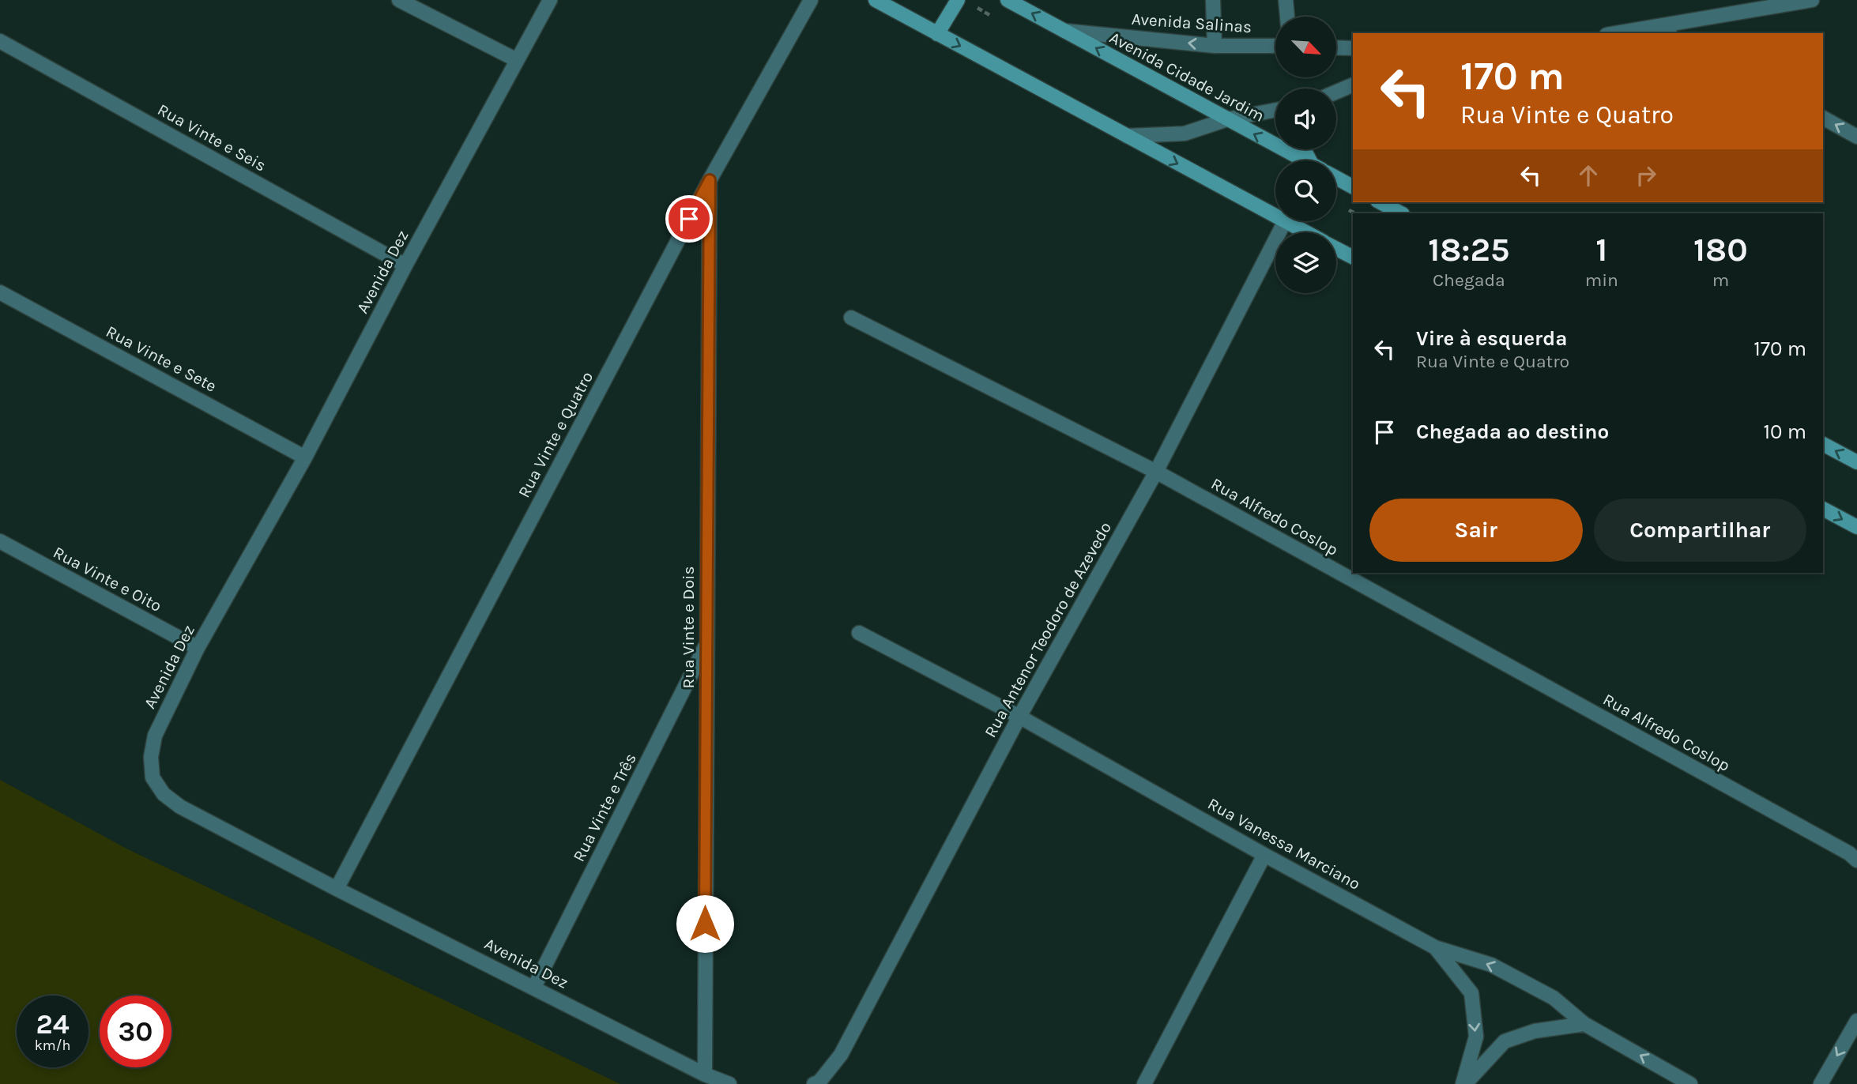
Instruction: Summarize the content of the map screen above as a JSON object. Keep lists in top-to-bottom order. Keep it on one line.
{"streets":{"main road":["Avenida Cidade Jardim"],"street":["Avenida Salinas","Rua Vinte e Seis","Avenida Dez","Rua Vinte e Sete","Rua Vinte e Quatro","Rua Alfredo Coslop","Rua Vinte e Oito","Rua Vinte e Dois","Rua Antenor Teodoro de Azevedo","Rua Vinte e Três","Rua Vanessa Marciano"]},"crossings":[["Avenida Salinas","Avenida Cidade Jardim"],["Rua Vinte e Seis","Avenida Dez"],["Avenida Dez","Rua Vinte e Sete"],["Avenida Dez","Rua Vinte e Quatro"],["Avenida Dez","Rua Vinte e Oito"],["Avenida Dez","Rua Vinte e Dois"],["Avenida Dez","Rua Vinte e Três"],["Rua Vinte e Quatro","Rua Vinte e Dois"],["Rua Alfredo Coslop","Rua Antenor Teodoro de Azevedo"],["Rua Vinte e Dois","Rua Vinte e Três"],["Rua Antenor Teodoro de Azevedo","Rua Vanessa Marciano"]],"north":"bottom right","page":{"turn":["170 m","Rua Vinte e Quatro"],"eta":["18:25","Chegada","1","min","180","m"],"list":[{"name":"Vire à esquerda","note":"Rua Vinte e Quatro","value":"170 m"},{"name":"Chegada ao destino","value":"10 m"}],"buttons":["Sair","Compartilhar"],"speed":"24 km/h","limit":"30"}}
